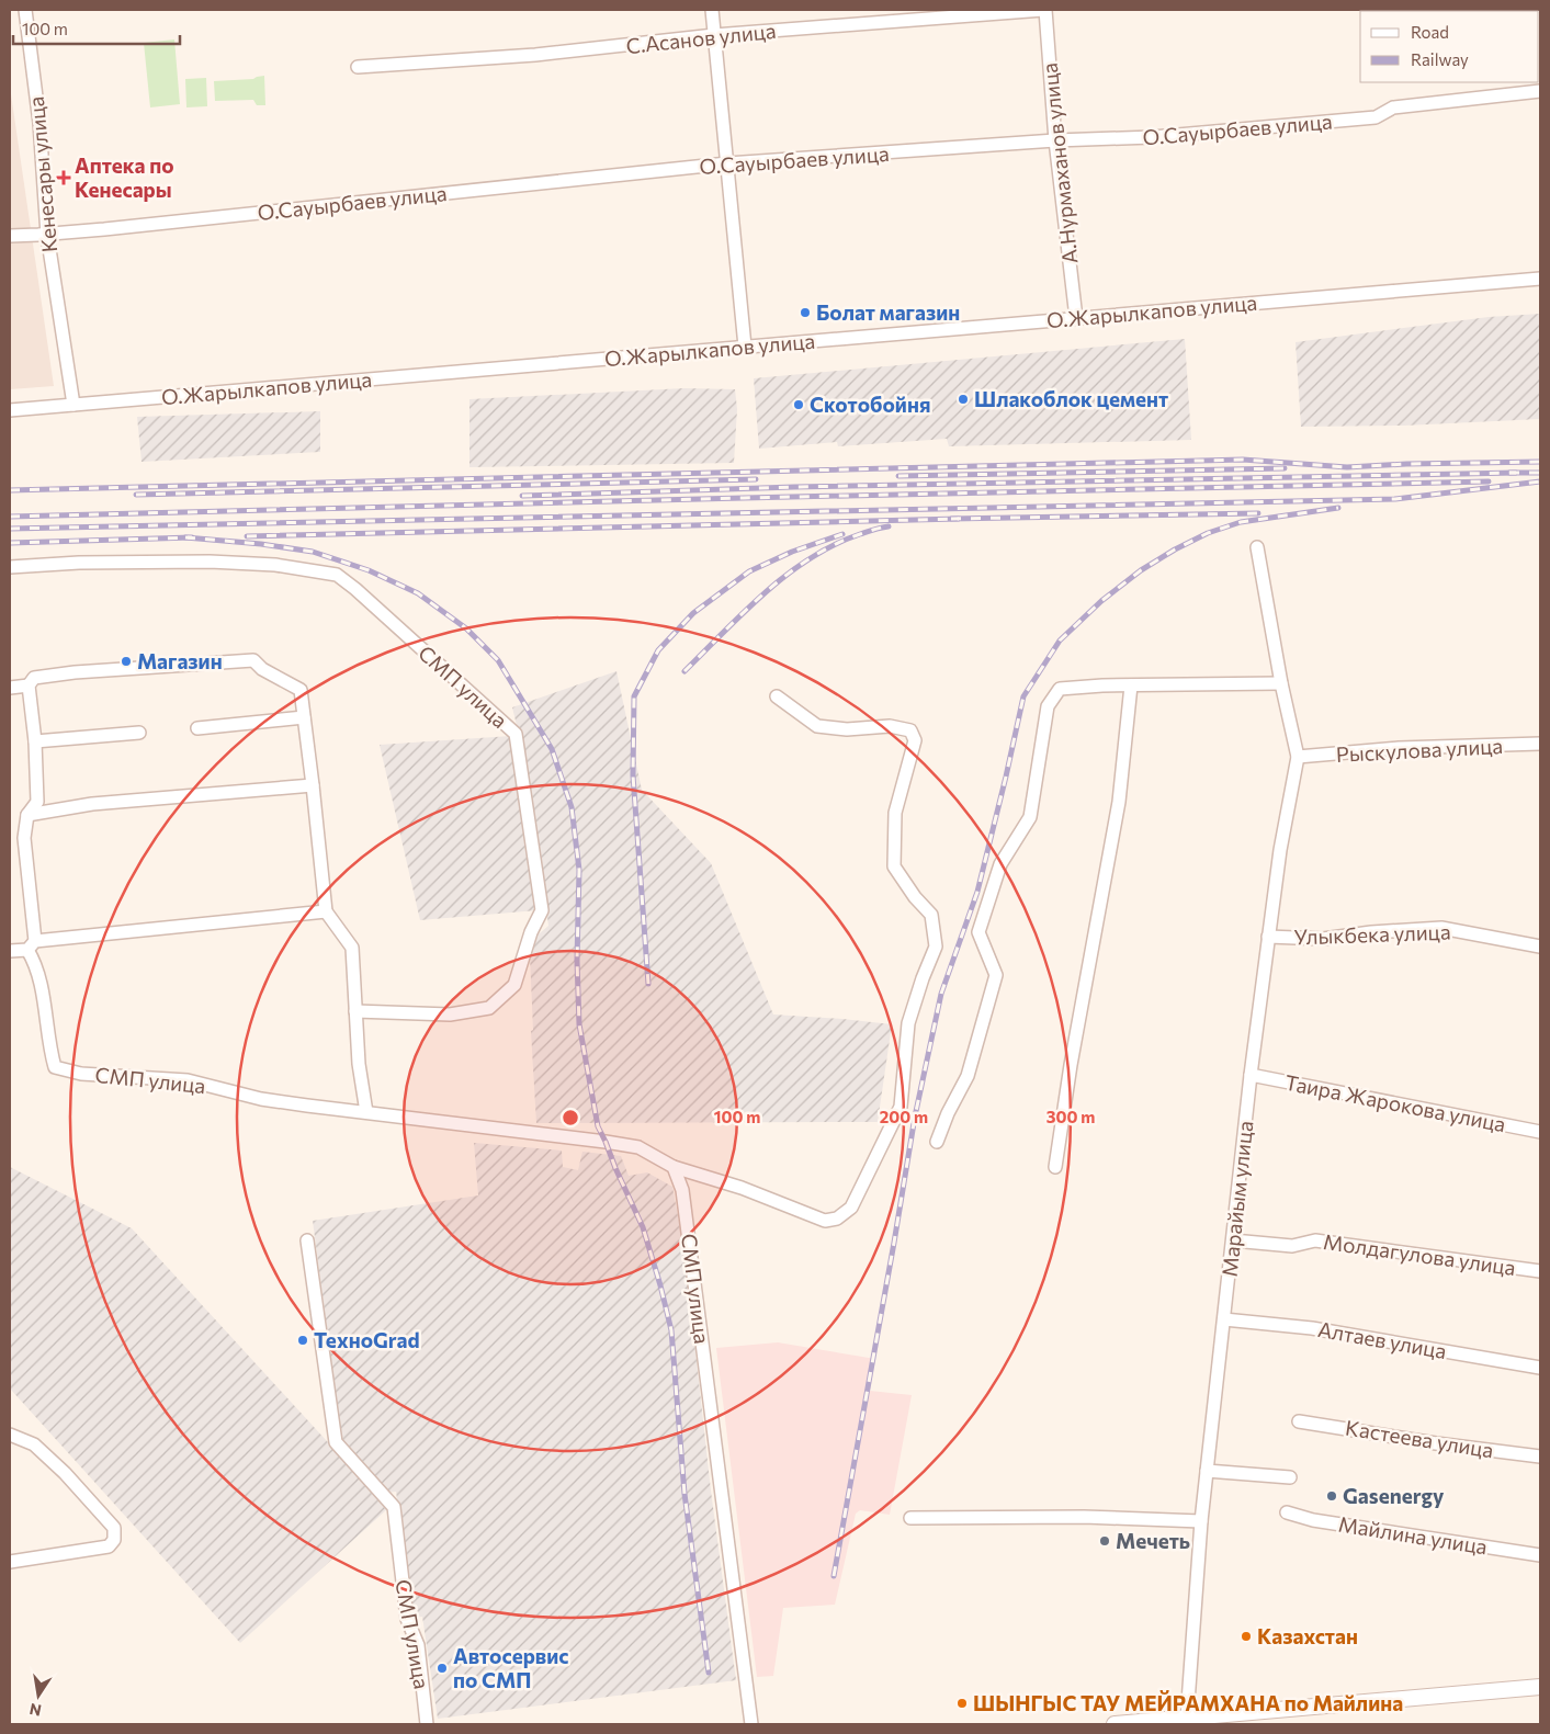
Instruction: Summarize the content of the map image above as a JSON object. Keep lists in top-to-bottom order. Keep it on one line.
{"streets":{"street":["С.Асанов улица","О.Сауырбаев улица","А.Нурмаханов улица","Кенесары улица","О.Жарылкапов улица","СМП улица","Рыскулова улица","Улыкбека улица","Таира Жарокова улица","Марайым улица","Молдагулова улица","Алтаев улица","Кастеева улица","Майлина улица"]},"crossings":[["С.Асанов улица","А.Нурмаханов улица"],["О.Сауырбаев улица","А.Нурмаханов улица"],["О.Сауырбаев улица","Кенесары улица"],["А.Нурмаханов улица","О.Жарылкапов улица"],["Кенесары улица","О.Жарылкапов улица"],["Рыскулова улица","Марайым улица"],["Улыкбека улица","Марайым улица"],["Таира Жарокова улица","Марайым улица"],["Марайым улица","Молдагулова улица"],["Марайым улица","Алтаев улица"]],"places":{"health":["Аптека по Кенесары"],"other":["Болат магазин","Шлакоблок цемент","Скотобойня","Магазин","ТехноGrad","Gasenergy","Мечеть","Казахстан","Автосервис по СМП","ШЫНГЫС ТАУ МЕЙРАМХАНА по Майлина"]},"legend":["Road","Railway"],"scale_bar":"100 m","north":"bottom","rings":["100 m","200 m","300 m"]}
